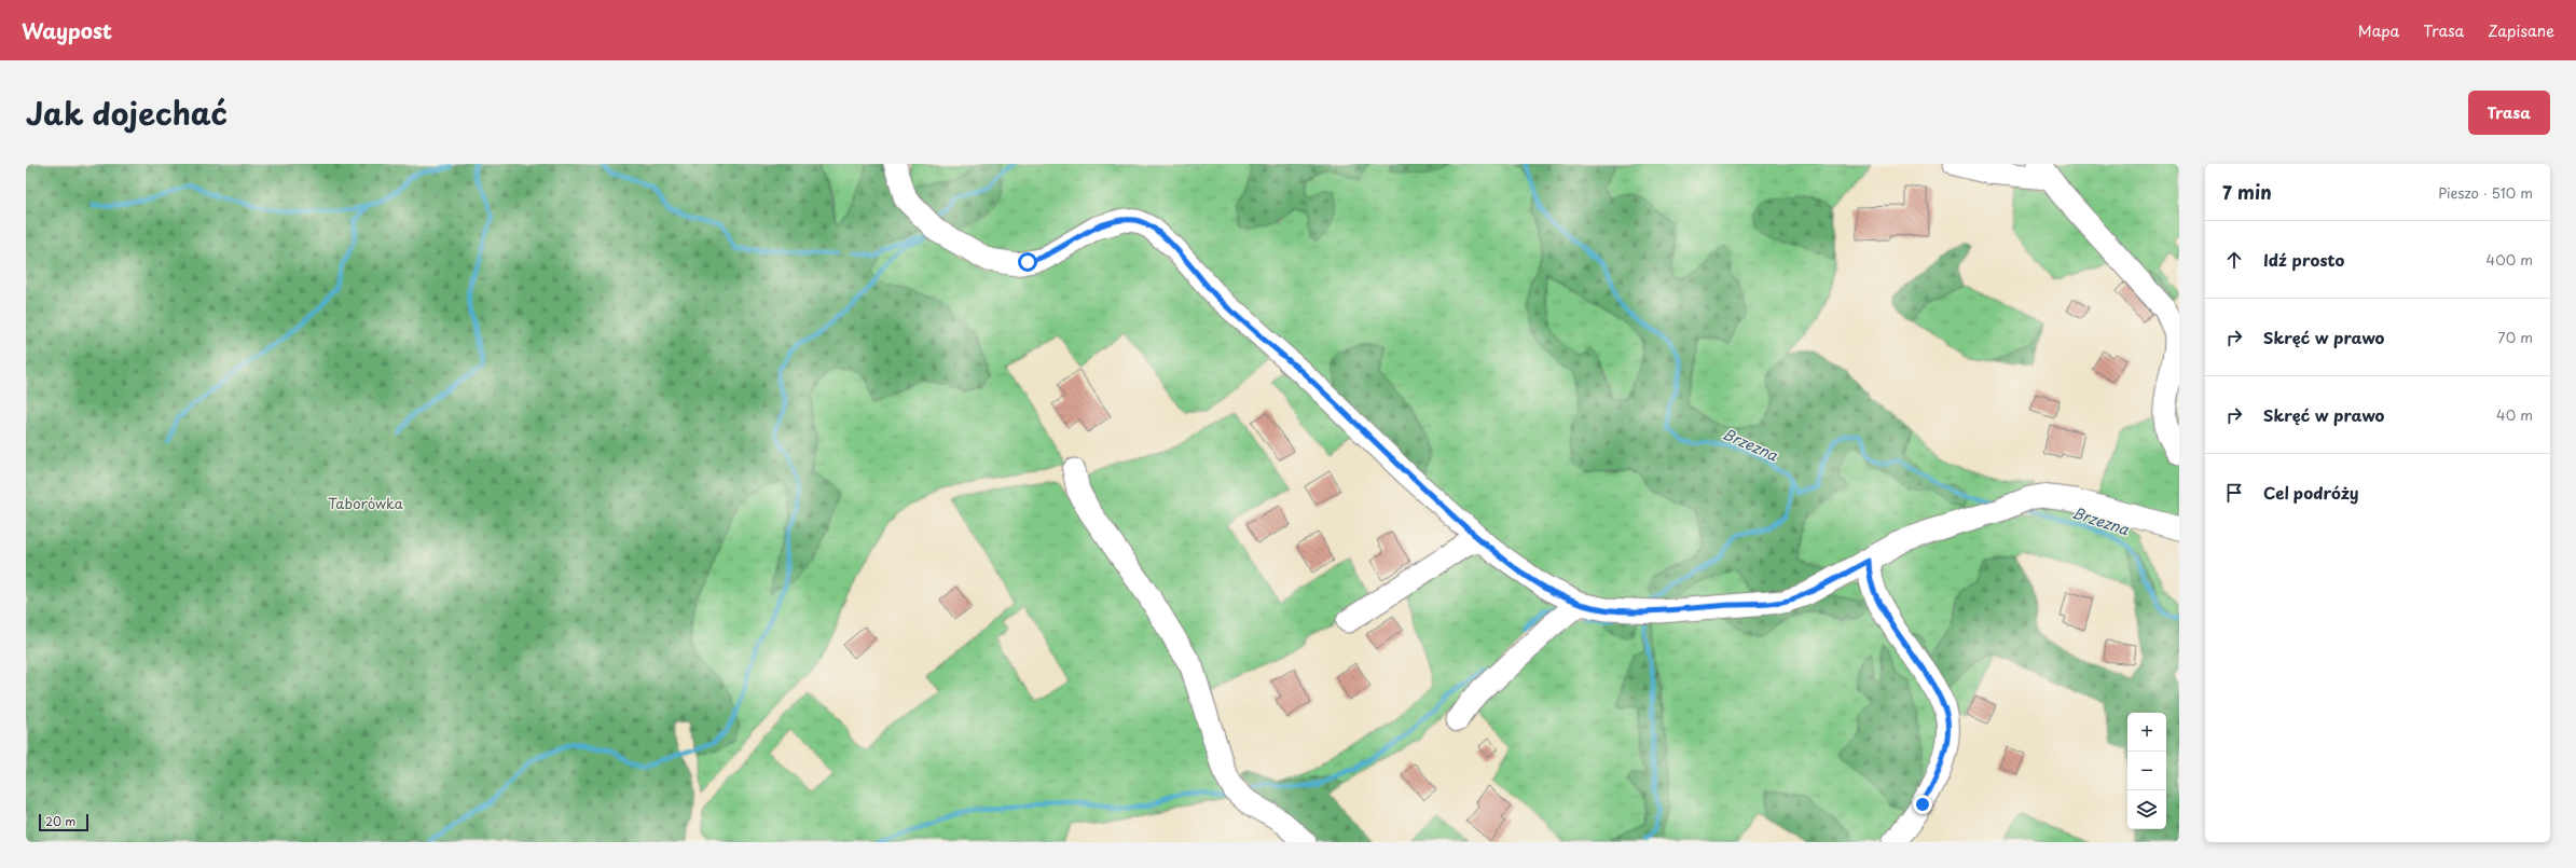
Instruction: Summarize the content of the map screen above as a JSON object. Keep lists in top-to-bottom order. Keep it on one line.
{"water":["Brzezna"],"parks":["Taborówka"],"scale_bar":"20 m","page":{"header":"Waypost","nav":["Mapa","Trasa","Zapisane"],"title":"Jak dojechać","buttons":"Trasa","heading":["7 min","Pieszo · 510 m"],"list":[["Idź prosto","400 m"],["Skręć w prawo","70 m"],["Skręć w prawo","40 m"],"Cel podróży"],"map_buttons":["+","−"],"scale":"20 m"}}
